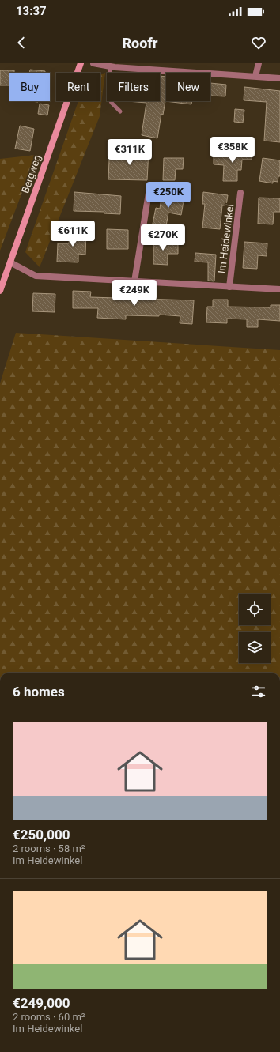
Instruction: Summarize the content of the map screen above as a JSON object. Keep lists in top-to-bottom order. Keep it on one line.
{"streets":{"main road":["Bergweg"],"street":["Im Heidewinkel"]},"crossings":[["Bergweg","Im Heidewinkel"]],"page":{"status":"13:37","header":"Roofr","chip":["Buy","Rent","Filters","New"],"price":["€358K","€311K","€250K","€611K","€270K","€249K"],"heading":"6 homes","list":[{"name":"€250,000","note":"2 rooms · 58 m² · Im Heidewinkel"},{"name":"€249,000","note":"2 rooms · 60 m² · Im Heidewinkel"}]}}
